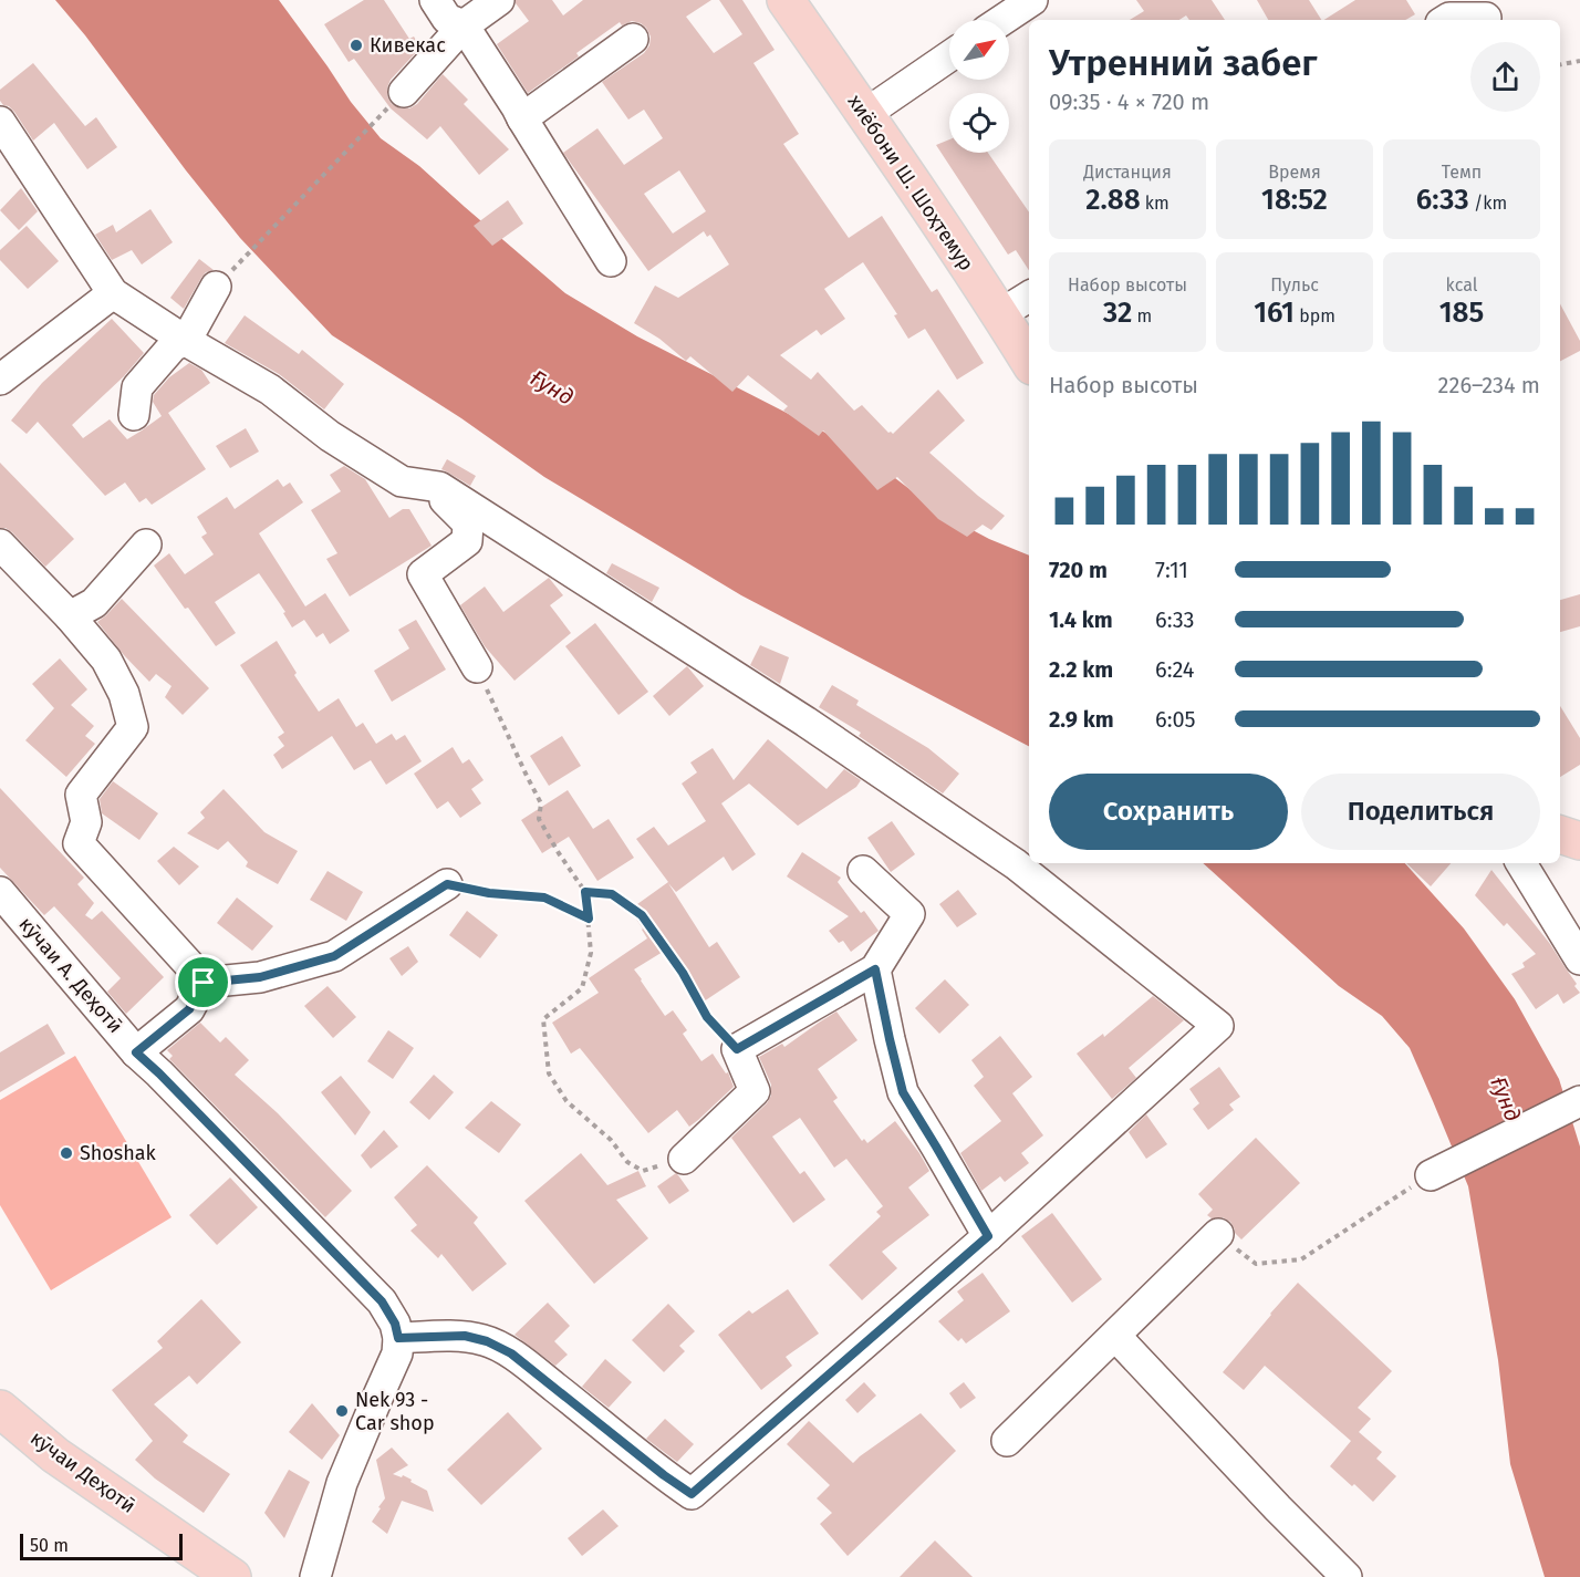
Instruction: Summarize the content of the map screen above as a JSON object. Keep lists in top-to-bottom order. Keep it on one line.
{"streets":{"main road":["хиёбони Ш. Шоҳтемур","кӯчаи Деҳотӣ"],"street":["кӯчаи А. Деҳотӣ"]},"water":["Ғунд"],"places":["Кивекас","Shoshak","Nek 93 - Car shop"],"scale_bar":"50 m","north":"top right","page":{"heading":["Утренний забег","09:35 · 4 × 720 m"],"stats":[["Дистанция","2.88 km"],["Время","18:52"],["Темп","6:33 /km"],["Набор высоты","32 m"],["Пульс","161 bpm"],["kcal","185"]],"chart":["Набор высоты","226–234 m"],"list":[{"name":"720 m","note":"7:11"},{"name":"1.4 km","note":"6:33"},{"name":"2.2 km","note":"6:24"},{"name":"2.9 km","note":"6:05"}],"buttons":["Сохранить","Поделиться"],"scale":"50 m"}}
